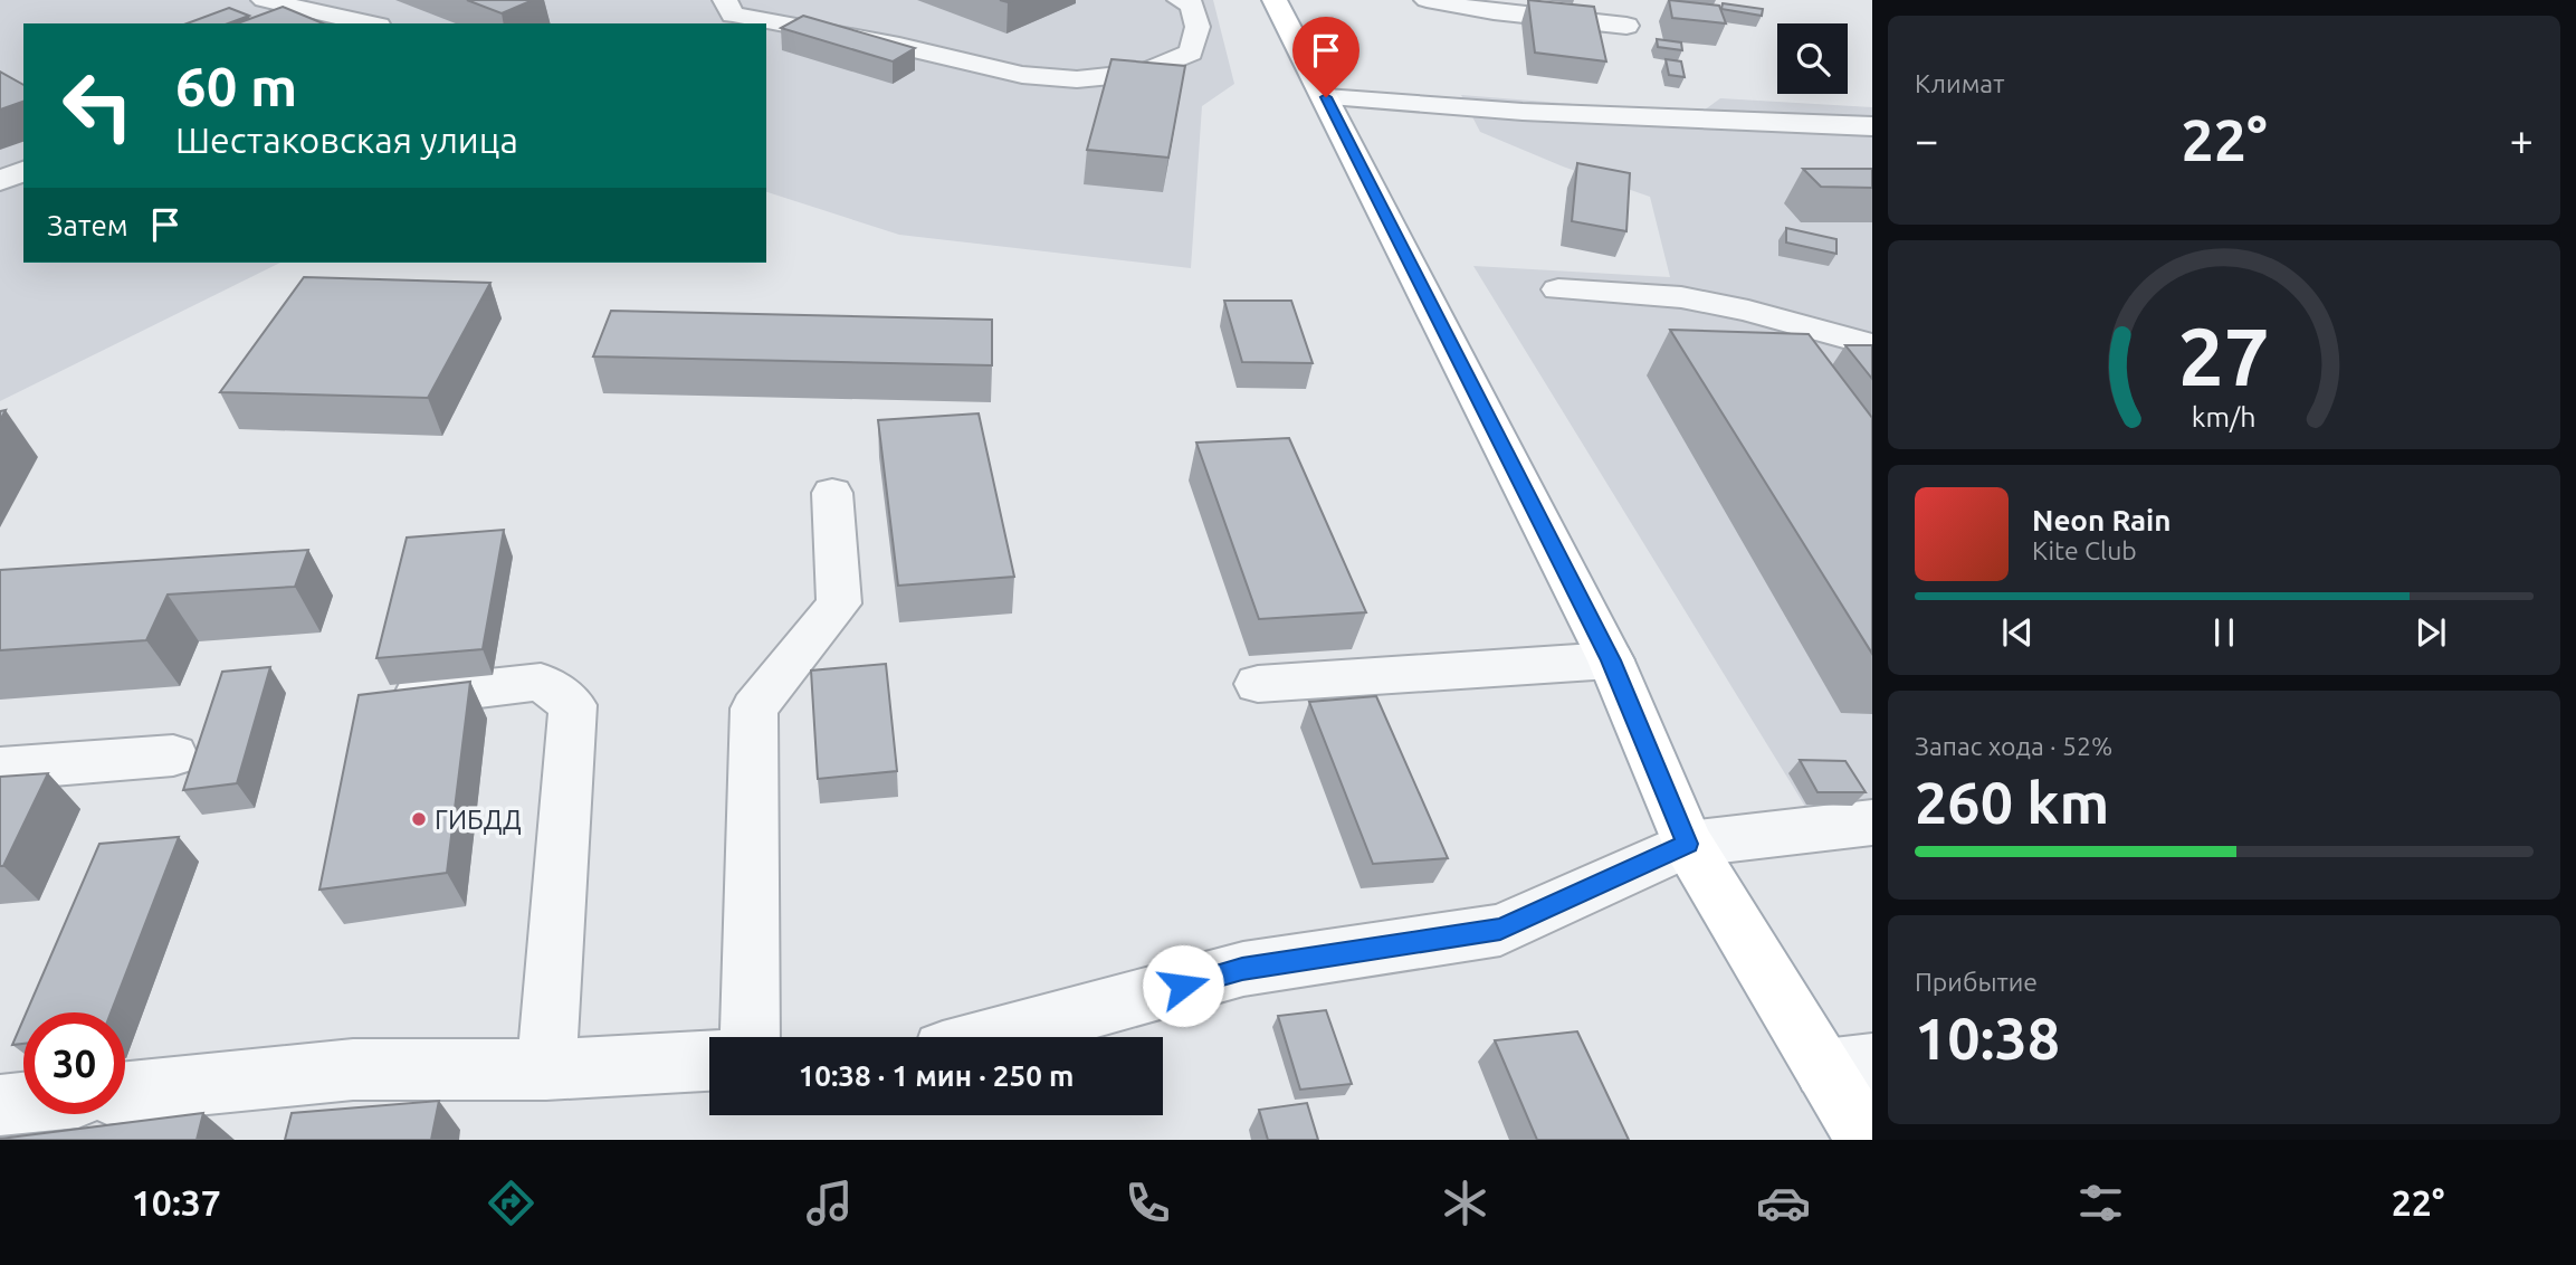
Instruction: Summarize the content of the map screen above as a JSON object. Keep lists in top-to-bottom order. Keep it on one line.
{"places":["ГИБДД"],"page":{"tile":["Климат",["Запас хода · 52%","260 km"],["Прибытие","10:38"]],"turn":["60 m","Шестаковская улица"],"heat":["−","22°","+"],"then":"Затем","song":["Neon Rain","Kite Club"],"limit":"30","trip":"10:38 · 1 мин · 250 m","tabs":["10:37","22°"],"gauge":["27","km/h"]}}
